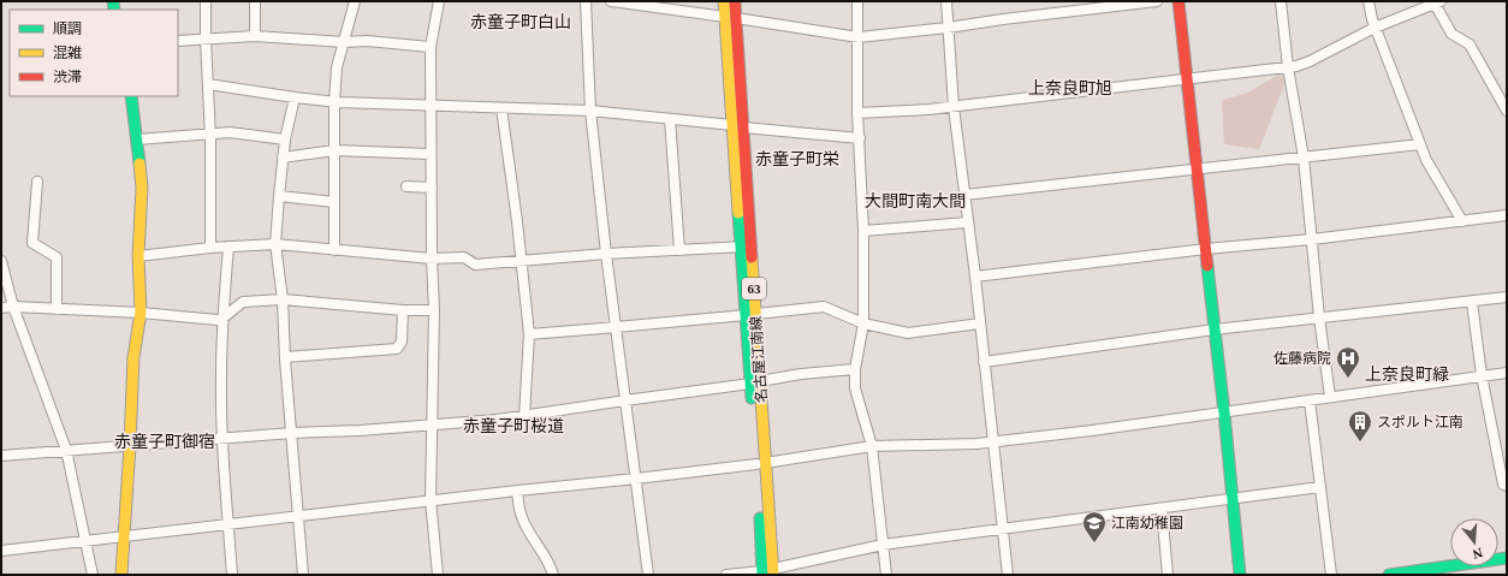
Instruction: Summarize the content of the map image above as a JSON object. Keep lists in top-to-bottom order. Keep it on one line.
{"streets":{"street":["63","名古屋江南線"]},"districts":["赤童子町白山","上奈良町旭","赤童子町栄","大間町南大間","上奈良町緑","赤童子町桜道","赤童子町御宿"],"places":{"hospital":["佐藤病院"],"building":["スポルト江南"],"school or university":["江南幼稚園"]},"legend":["順調","混雑","渋滞"],"north":"bottom"}
